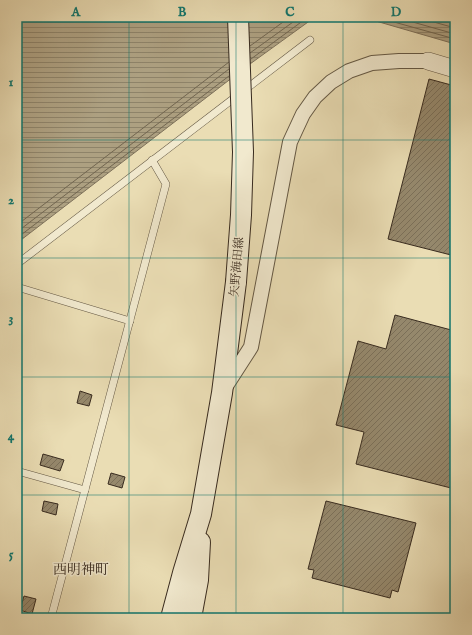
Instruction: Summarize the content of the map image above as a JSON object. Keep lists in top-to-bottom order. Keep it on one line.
{"streets":{"main road":["矢野海田線"]},"districts":["西明神町"],"grid":{"columns":["A","B","C","D"],"rows":["1","2","3","4","5"]}}
